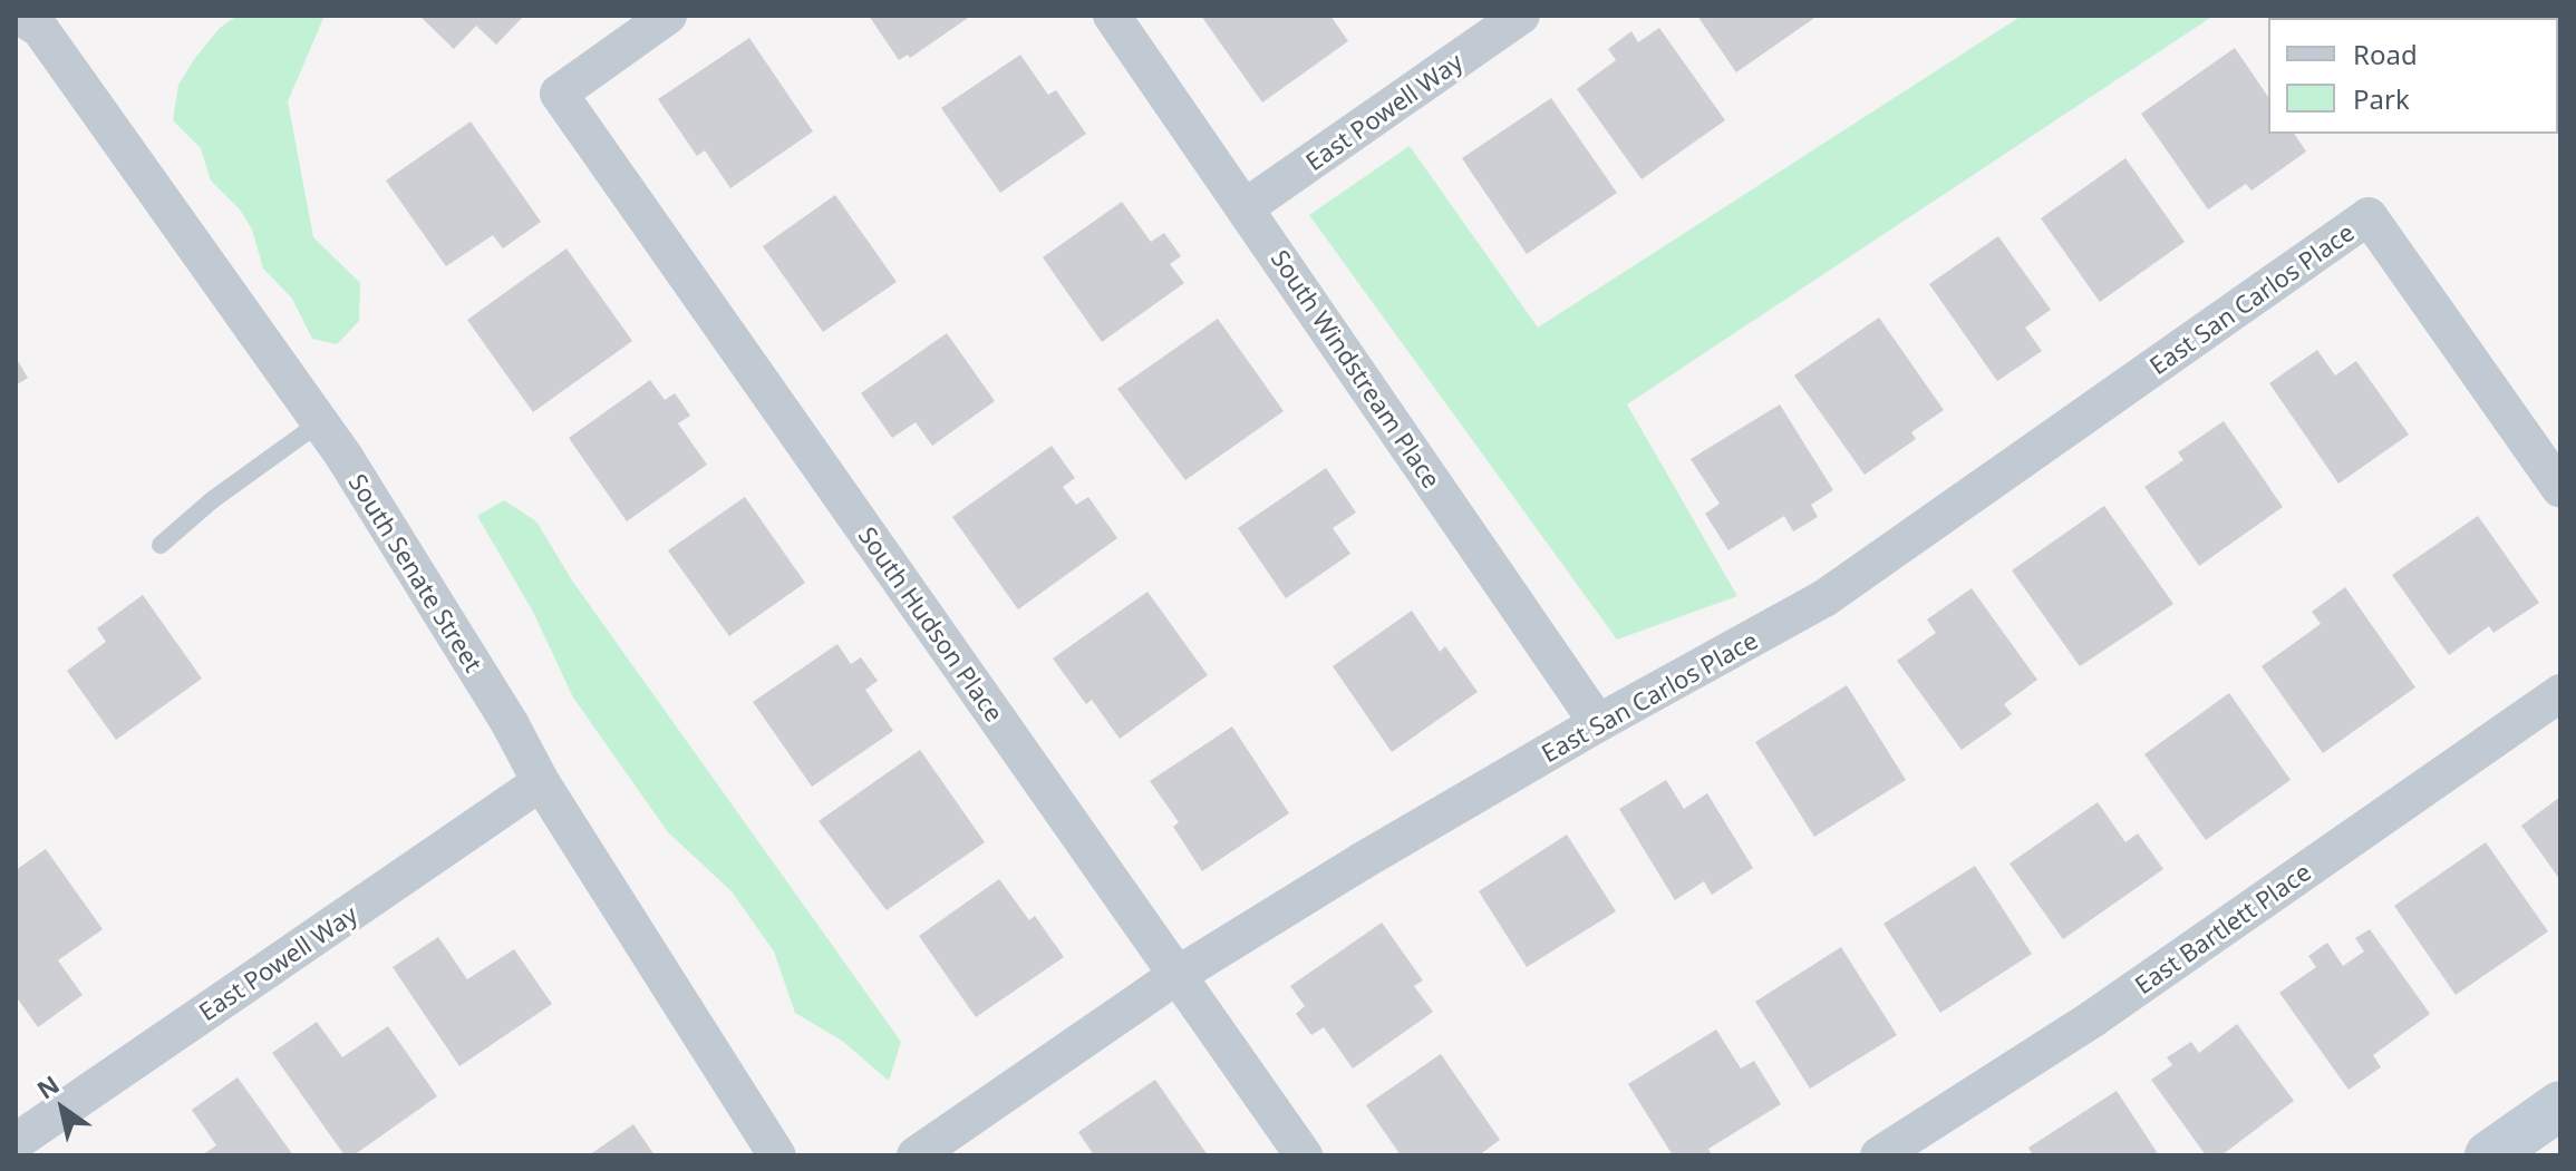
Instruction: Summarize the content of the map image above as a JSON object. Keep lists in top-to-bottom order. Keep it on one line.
{"streets":{"street":["East Powell Way","East San Carlos Place","South Windstream Place","South Senate Street","South Hudson Place","East Bartlett Place"]},"crossings":[["East Powell Way","South Windstream Place"],["East Powell Way","South Senate Street"],["East San Carlos Place","South Windstream Place"],["East San Carlos Place","South Hudson Place"]],"legend":["Road","Park"],"north":"top left"}
